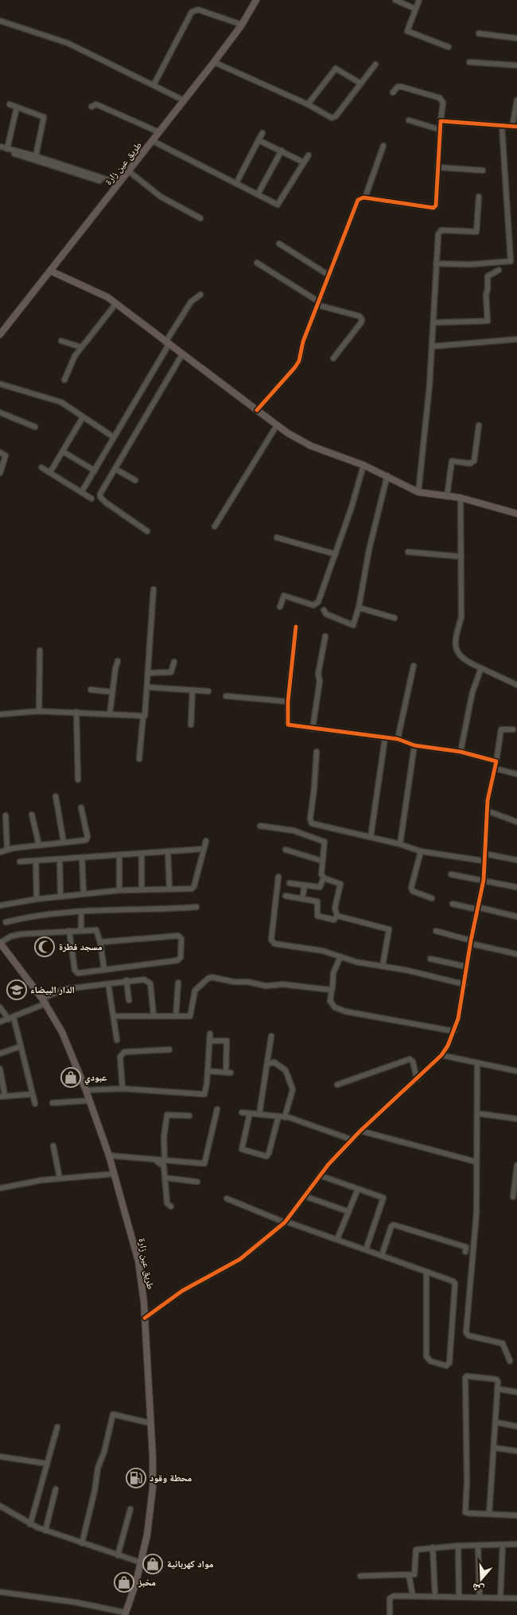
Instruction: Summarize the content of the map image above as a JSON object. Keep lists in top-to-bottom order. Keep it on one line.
{"streets":{"main road":["طريق عين زارة"]},"places":{"mosque":["مسجد فطرة"],"school or university":["الدار البيضاء"],"shop":["عبودي","مواد كهربائية","مخبز"],"fuel station":["محطة وقود"]},"north":"bottom"}
